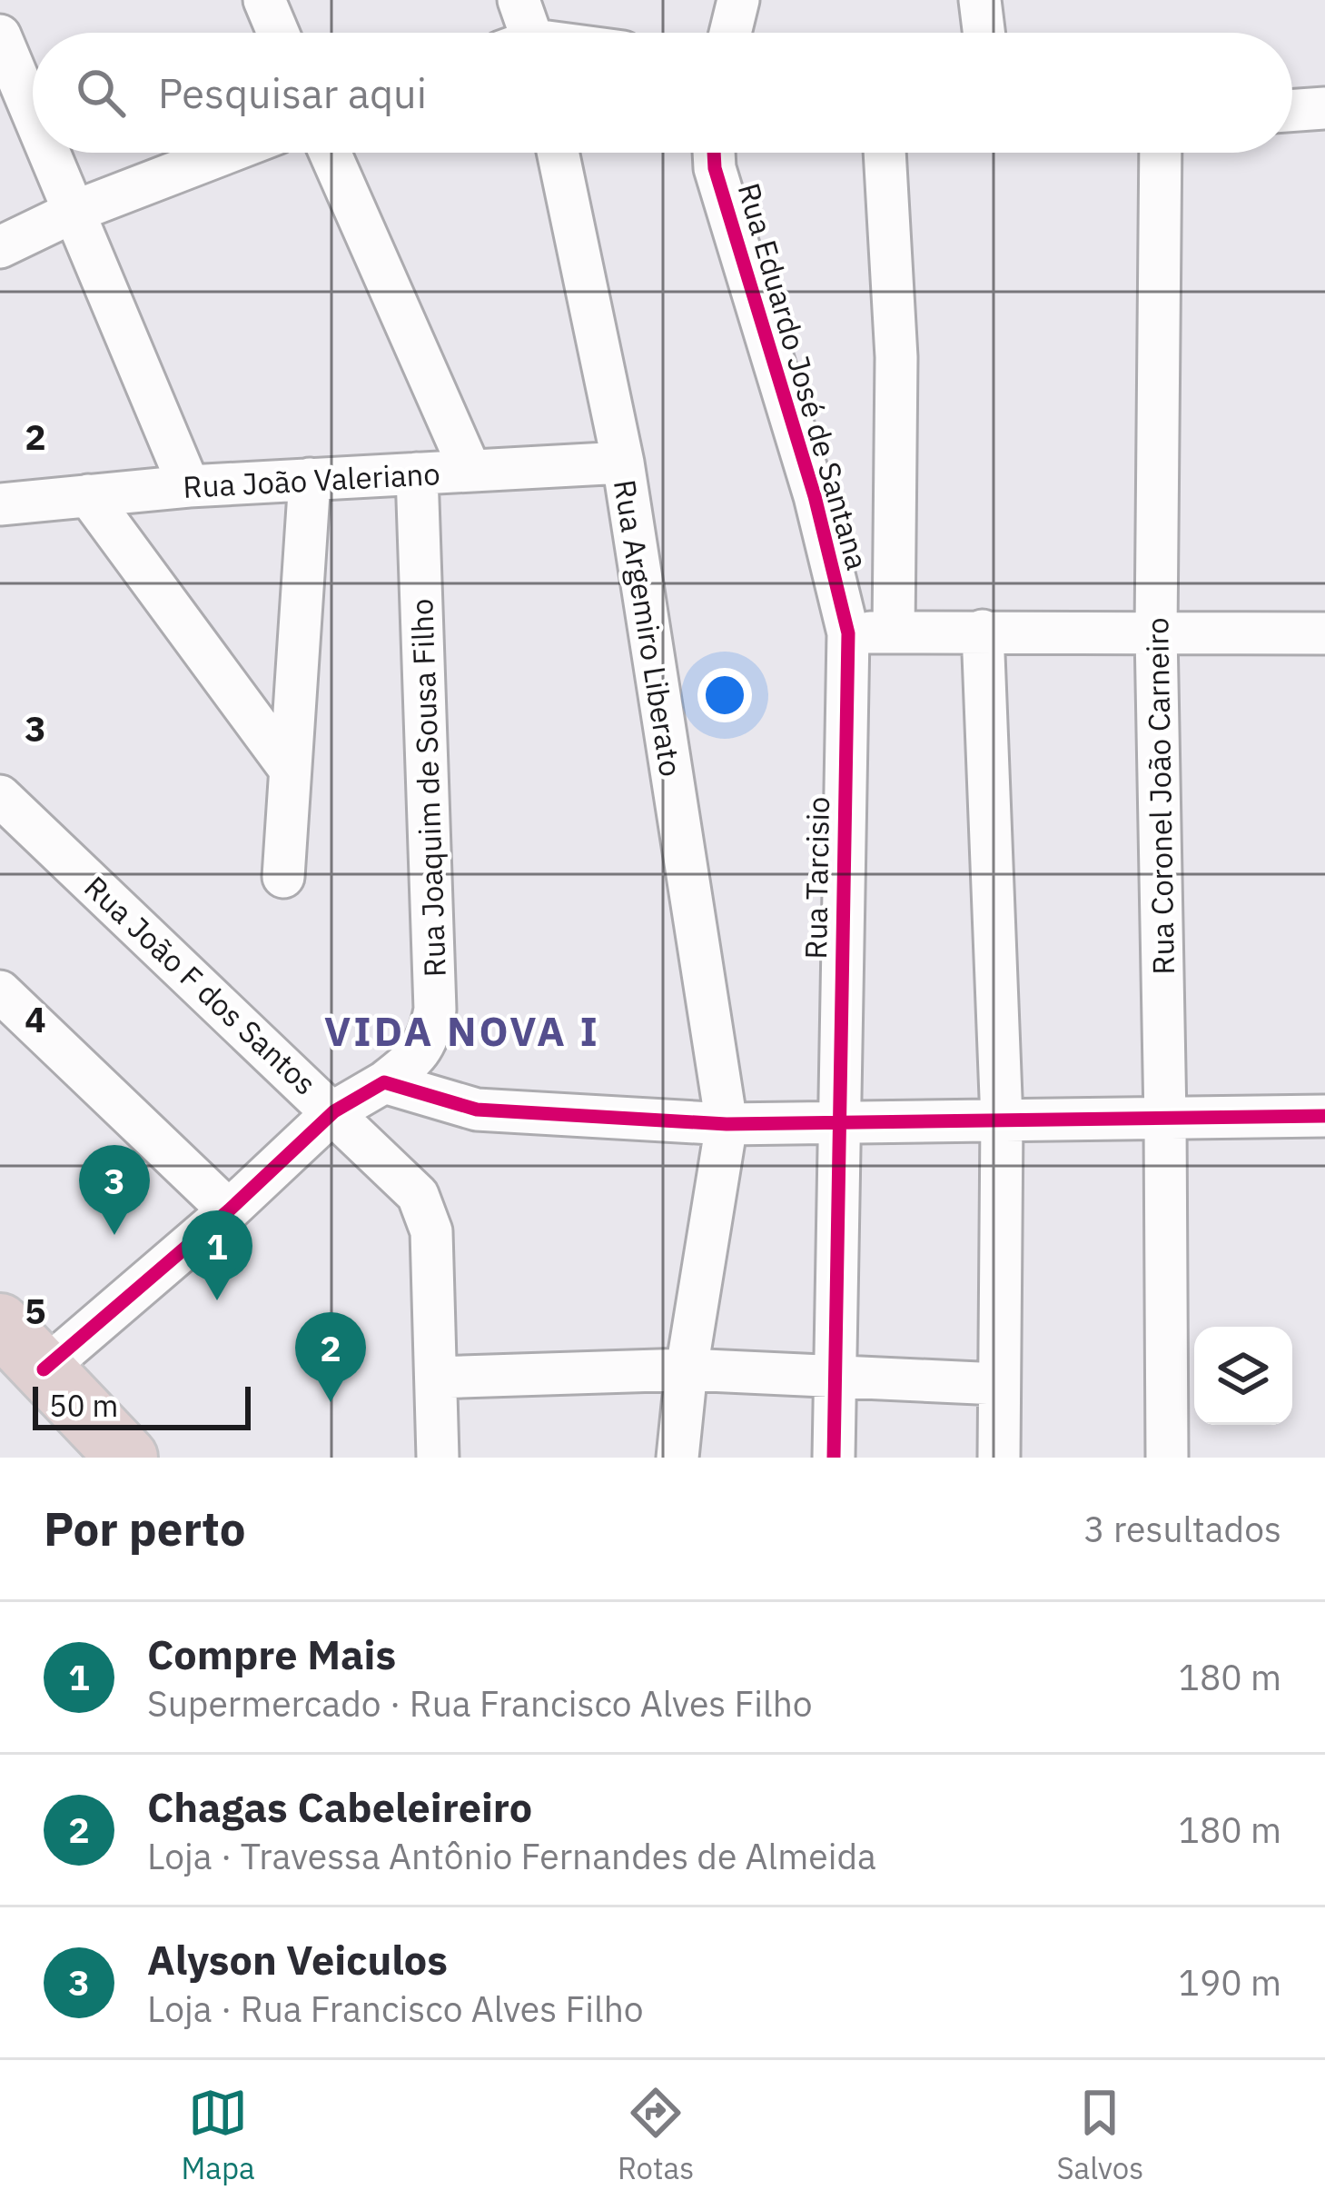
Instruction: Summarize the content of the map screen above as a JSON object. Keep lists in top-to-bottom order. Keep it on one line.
{"streets":{"street":["Rua Eduardo José de Santana","Rua João Valeriano","Rua Argemiro Liberato","Rua Joaquim de Sousa Filho","Rua Coronel João Carneiro","Rua Tarcisio","Rua João F dos Santos"]},"crossings":[["Rua Eduardo José de Santana","Rua Tarcisio"],["Rua João Valeriano","Rua Argemiro Liberato"],["Rua João Valeriano","Rua Joaquim de Sousa Filho"],["Rua Joaquim de Sousa Filho","Rua João F dos Santos"]],"districts":["VIDA NOVA I"],"scale_bar":"50 m","page":{"search":"Pesquisar aqui","pins":["3","1","2"],"scale":"50 m","heading":["Por perto","3 resultados"],"list":[{"mark":"1","name":"Compre Mais","note":"Supermercado · Rua Francisco Alves Filho","value":"180 m"},{"mark":"2","name":"Chagas Cabeleireiro","note":"Loja · Travessa Antônio Fernandes de Almeida","value":"180 m"},{"mark":"3","name":"Alyson Veiculos","note":"Loja · Rua Francisco Alves Filho","value":"190 m"}],"nav":["Mapa","Rotas","Salvos"]},"grid":{"rows":["2","3","4","5"]}}
